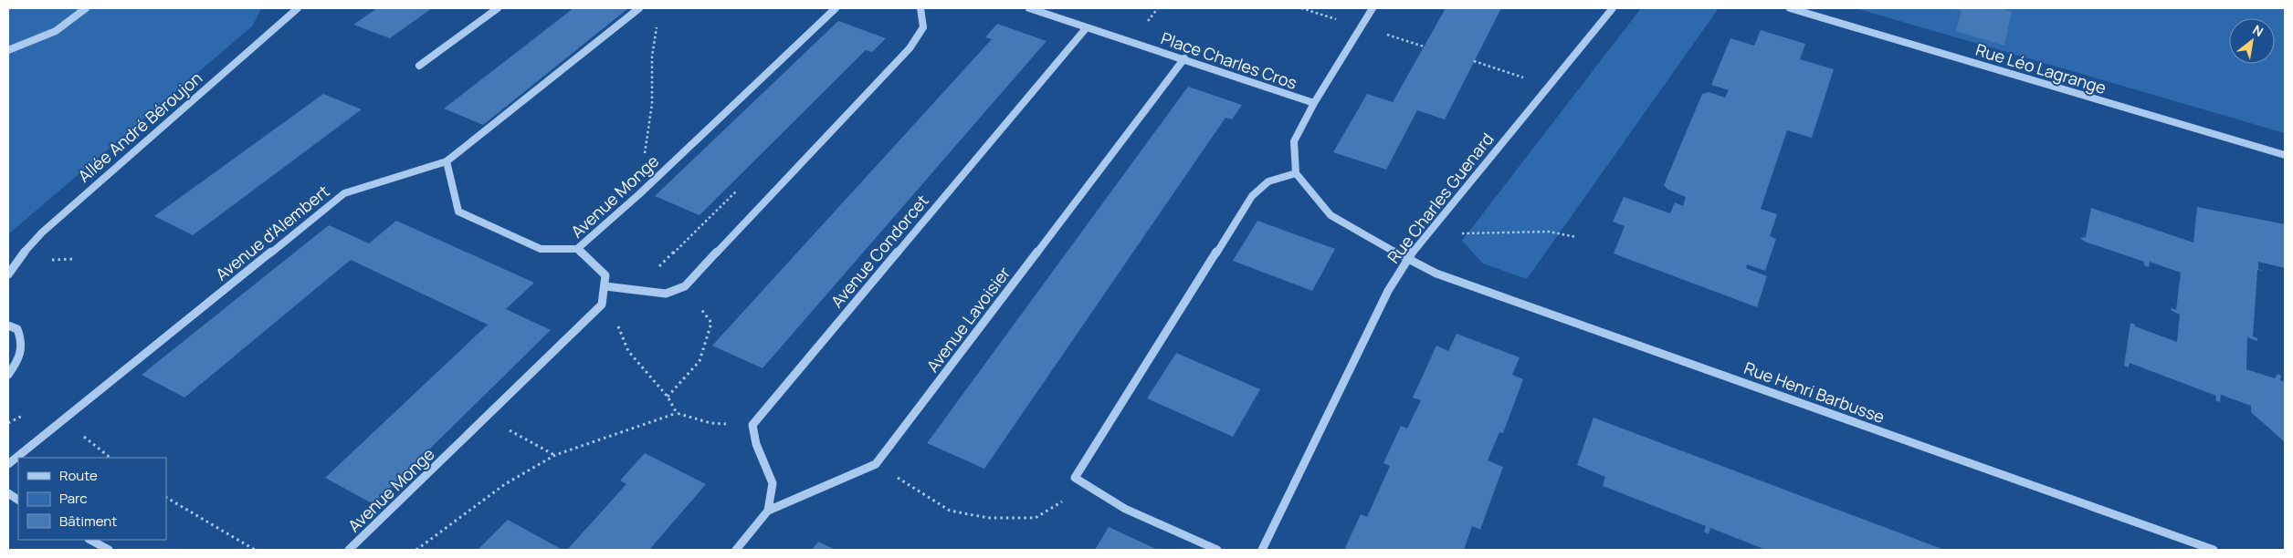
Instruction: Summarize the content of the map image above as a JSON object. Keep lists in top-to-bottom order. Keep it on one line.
{"streets":{"street":["Place Charles Cros","Rue Léo Lagrange","Allée André Béroujon","Avenue Monge","Rue Charles Guenard","Avenue d'Alembert","Avenue Condorcet","Avenue Lavoisier","Rue Henri Barbusse"]},"crossings":[["Place Charles Cros","Avenue Condorcet"],["Place Charles Cros","Avenue Lavoisier"],["Rue Charles Guenard","Rue Henri Barbusse"]],"legend":["Route","Parc","Bâtiment"],"north":"top right"}
